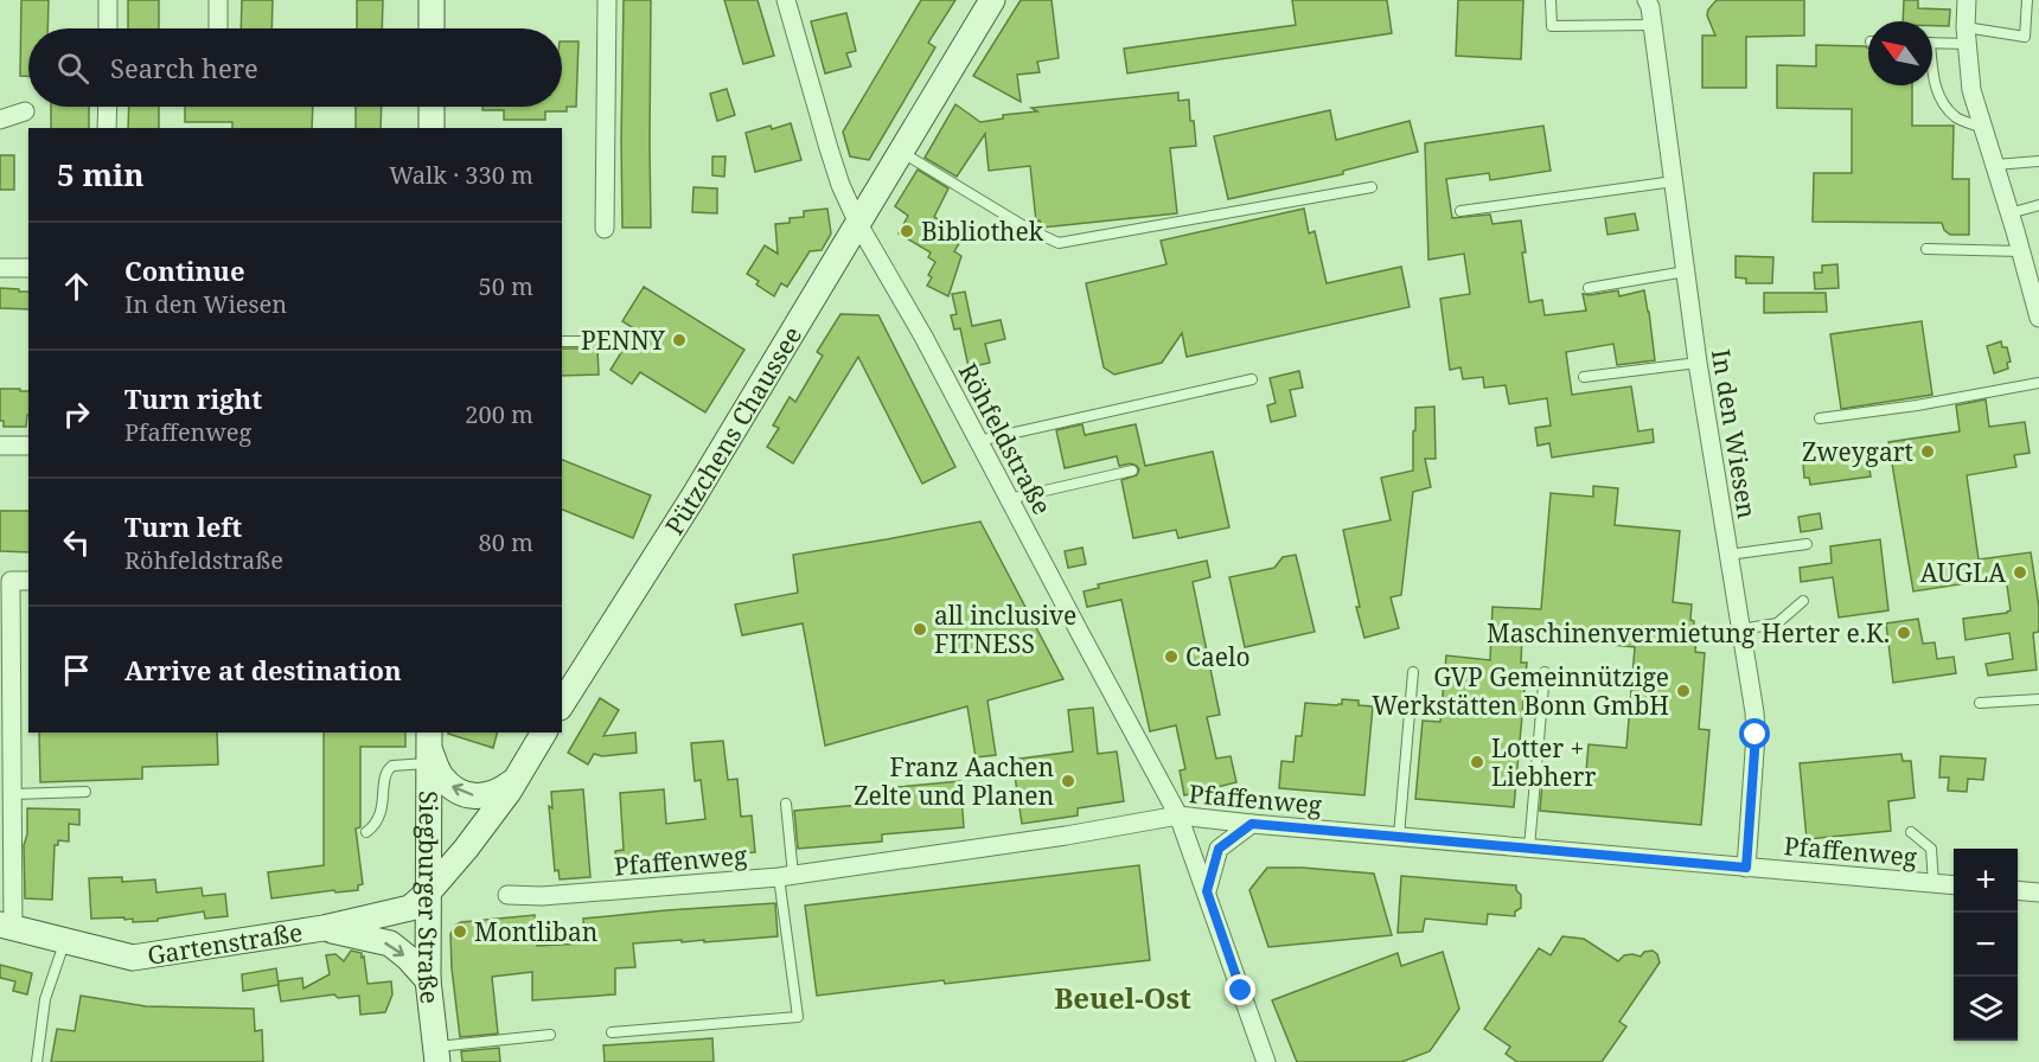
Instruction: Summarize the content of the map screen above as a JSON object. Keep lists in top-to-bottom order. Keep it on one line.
{"streets":{"street":["Pützchens Chaussee","In den Wiesen","Röhfeldstraße","Pfaffenweg","Siegburger Straße","Gartenstraße"]},"crossings":[["Pützchens Chaussee","Röhfeldstraße"],["In den Wiesen","Pfaffenweg"],["Röhfeldstraße","Pfaffenweg"],["Siegburger Straße","Gartenstraße"]],"districts":["Beuel-Ost"],"places":["Bibliothek","PENNY","Zweygart","AUGLA","all inclusive FITNESS","Maschinenvermietung Herter e.K.","Caelo","GVP Gemeinnützige Werkstätten Bonn GmbH","Lotter + Liebherr","Franz Aachen Zelte und Planen","Montliban"],"north":"top left","page":{"search":"Search here","heading":["5 min","Walk · 330 m"],"list":[["Continue","In den Wiesen","50 m"],["Turn right","Pfaffenweg","200 m"],["Turn left","Röhfeldstraße","80 m"],"Arrive at destination"],"map_buttons":["+","−"]}}
